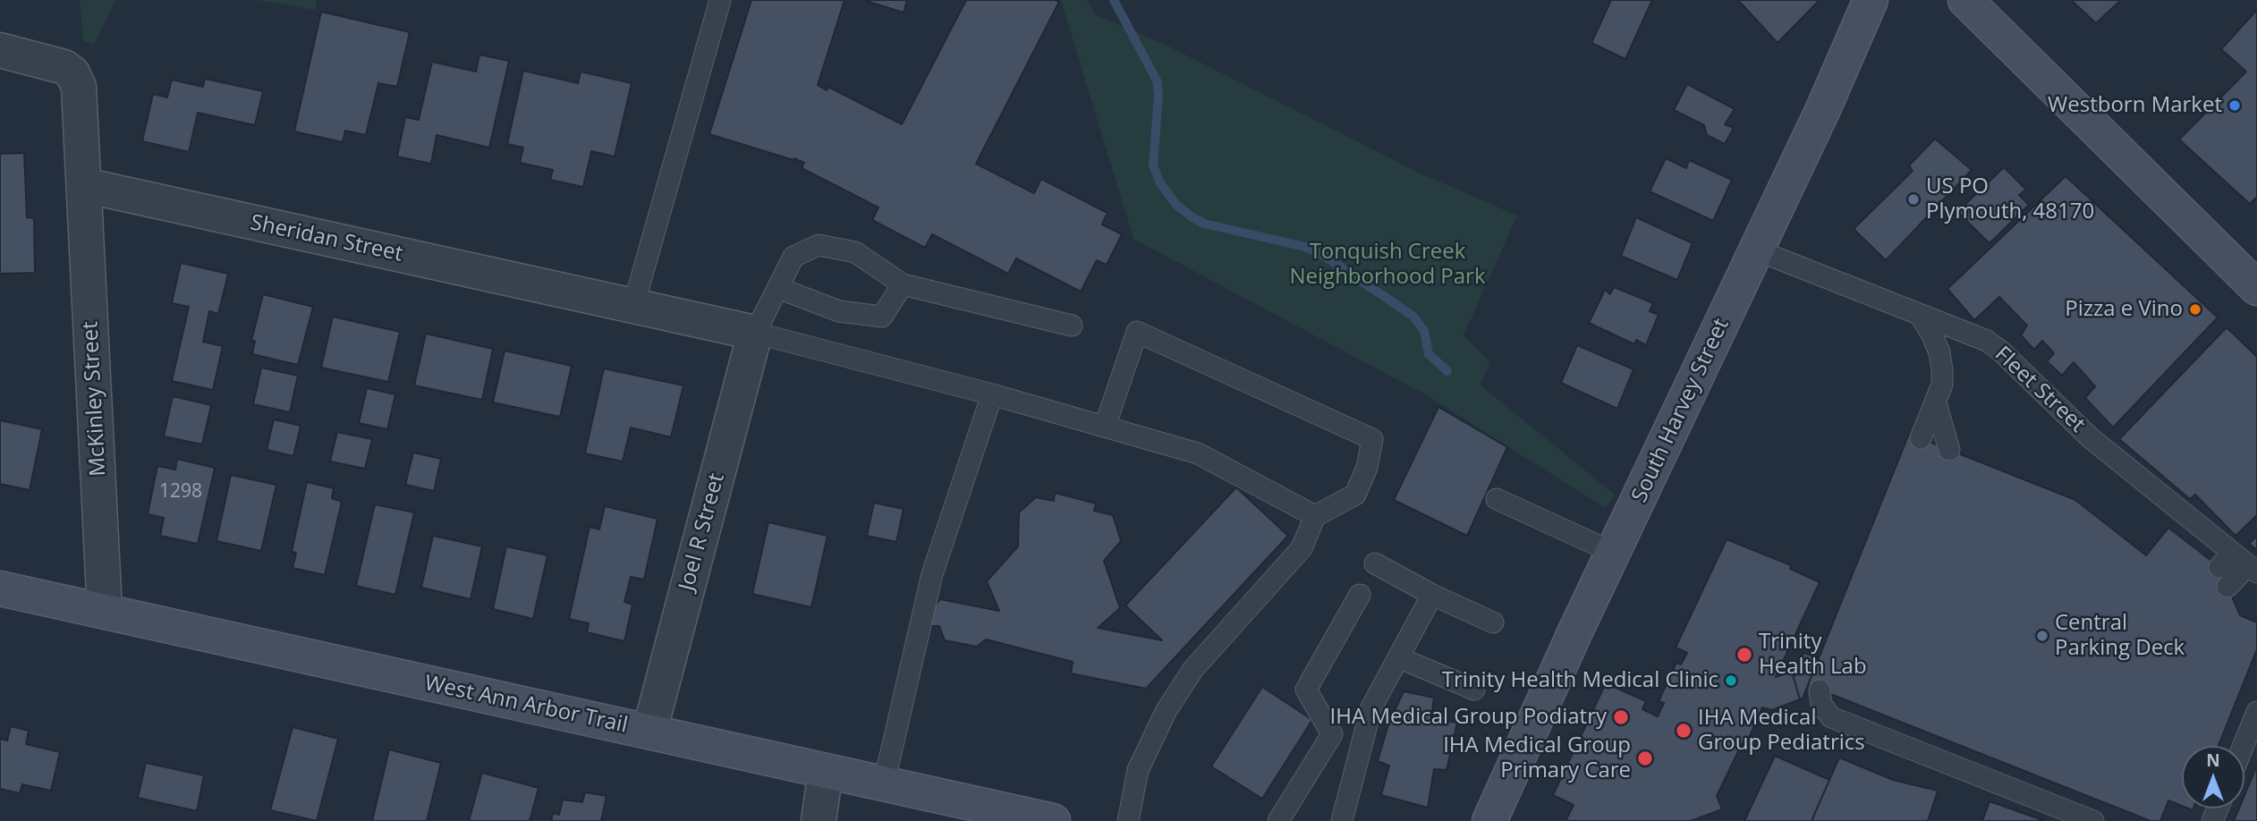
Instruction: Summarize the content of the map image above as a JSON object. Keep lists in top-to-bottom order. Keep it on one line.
{"streets":{"street":["Sheridan Street","McKinley Street","South Harvey Street","Joel R Street","West Ann Arbor Trail"],"lane":["Fleet Street"]},"crossings":[["Sheridan Street","McKinley Street"],["Sheridan Street","Joel R Street"],["Fleet Street","South Harvey Street"],["McKinley Street","West Ann Arbor Trail"],["Joel R Street","West Ann Arbor Trail"]],"parks":["Tonquish Creek Neighborhood Park"],"places":["Westborn Market","US PO Plymouth, 48170","Pizza e Vino","Central Parking Deck","Trinity Health Lab","Trinity Health Medical Clinic","IHA Medical Group Podiatry","IHA Medical Group Pediatrics","IHA Medical Group Primary Care"],"house_numbers":["1298"],"north":"top"}
